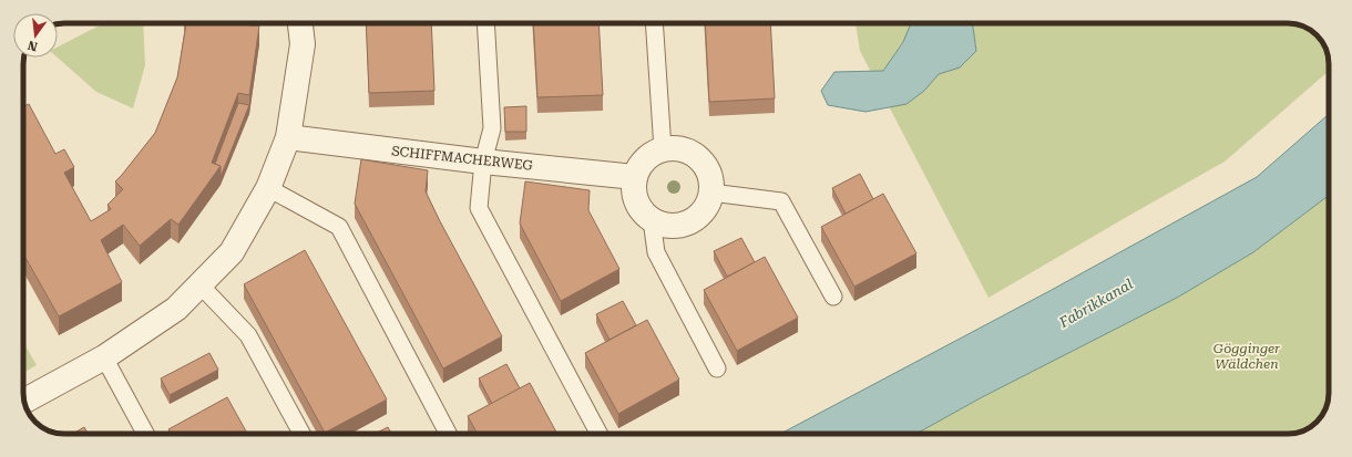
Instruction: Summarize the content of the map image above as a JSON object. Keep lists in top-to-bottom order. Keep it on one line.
{"streets":{"street":["SCHIFFMACHERWEG"]},"water":["Fabrikkanal"],"parks":["Gögginger Wäldchen"],"north":"bottom"}
